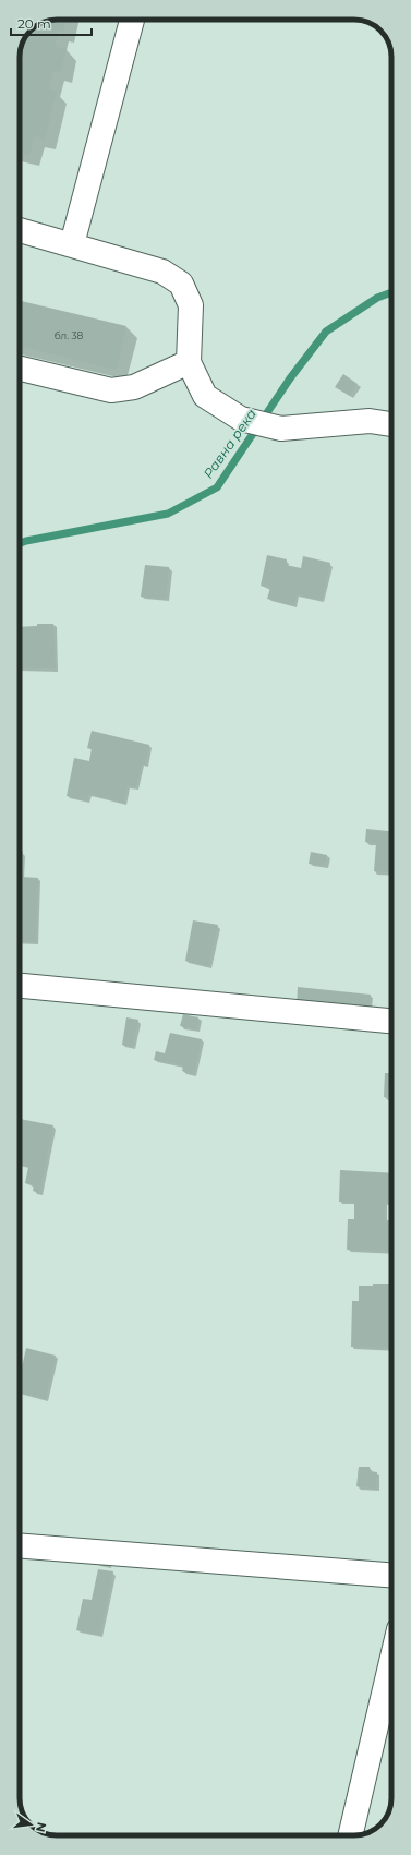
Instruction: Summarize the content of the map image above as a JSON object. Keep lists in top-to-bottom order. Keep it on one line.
{"water":["Равна река"],"house_numbers":["бл. 38"],"scale_bar":"20 m","north":"right"}
